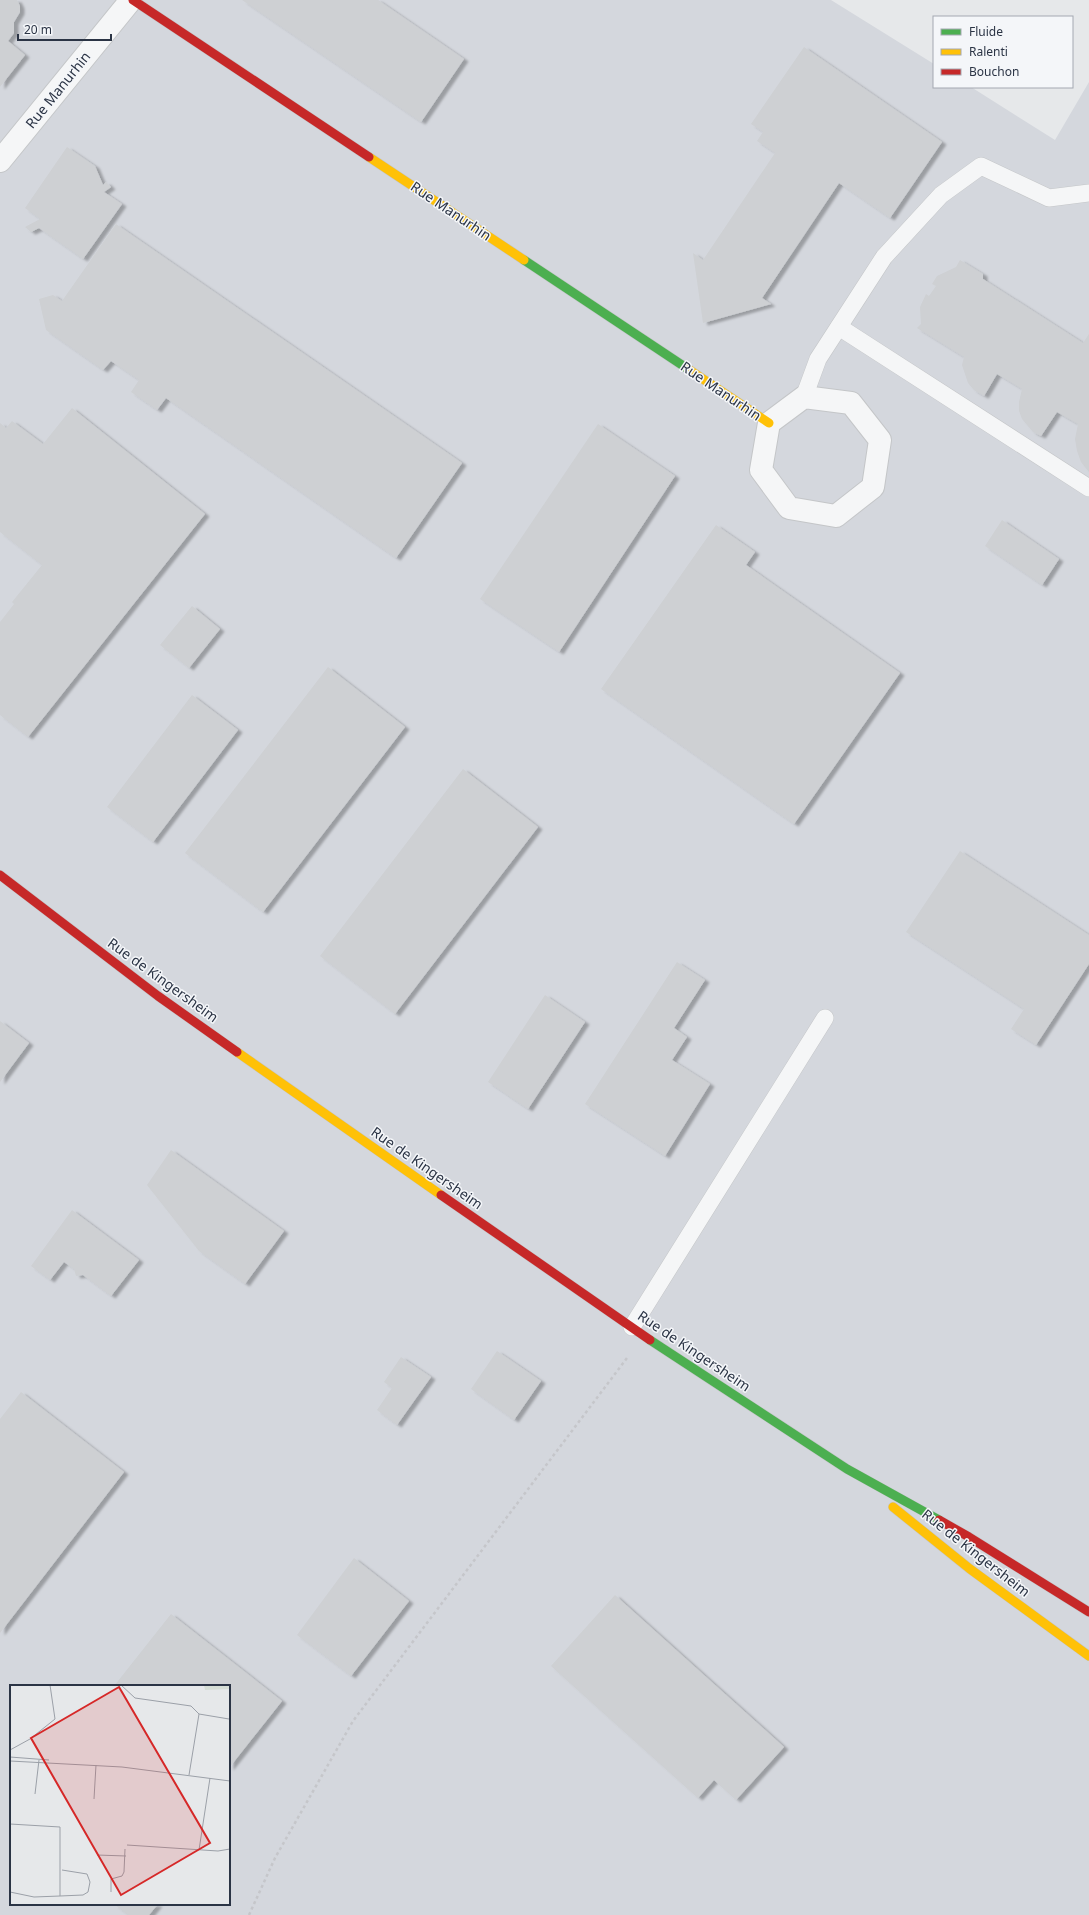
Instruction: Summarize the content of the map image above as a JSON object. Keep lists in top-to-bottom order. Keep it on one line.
{"streets":{"main road":["Rue Manurhin","Rue de Kingersheim"]},"legend":["Fluide","Ralenti","Bouchon"],"scale_bar":"20 m"}
